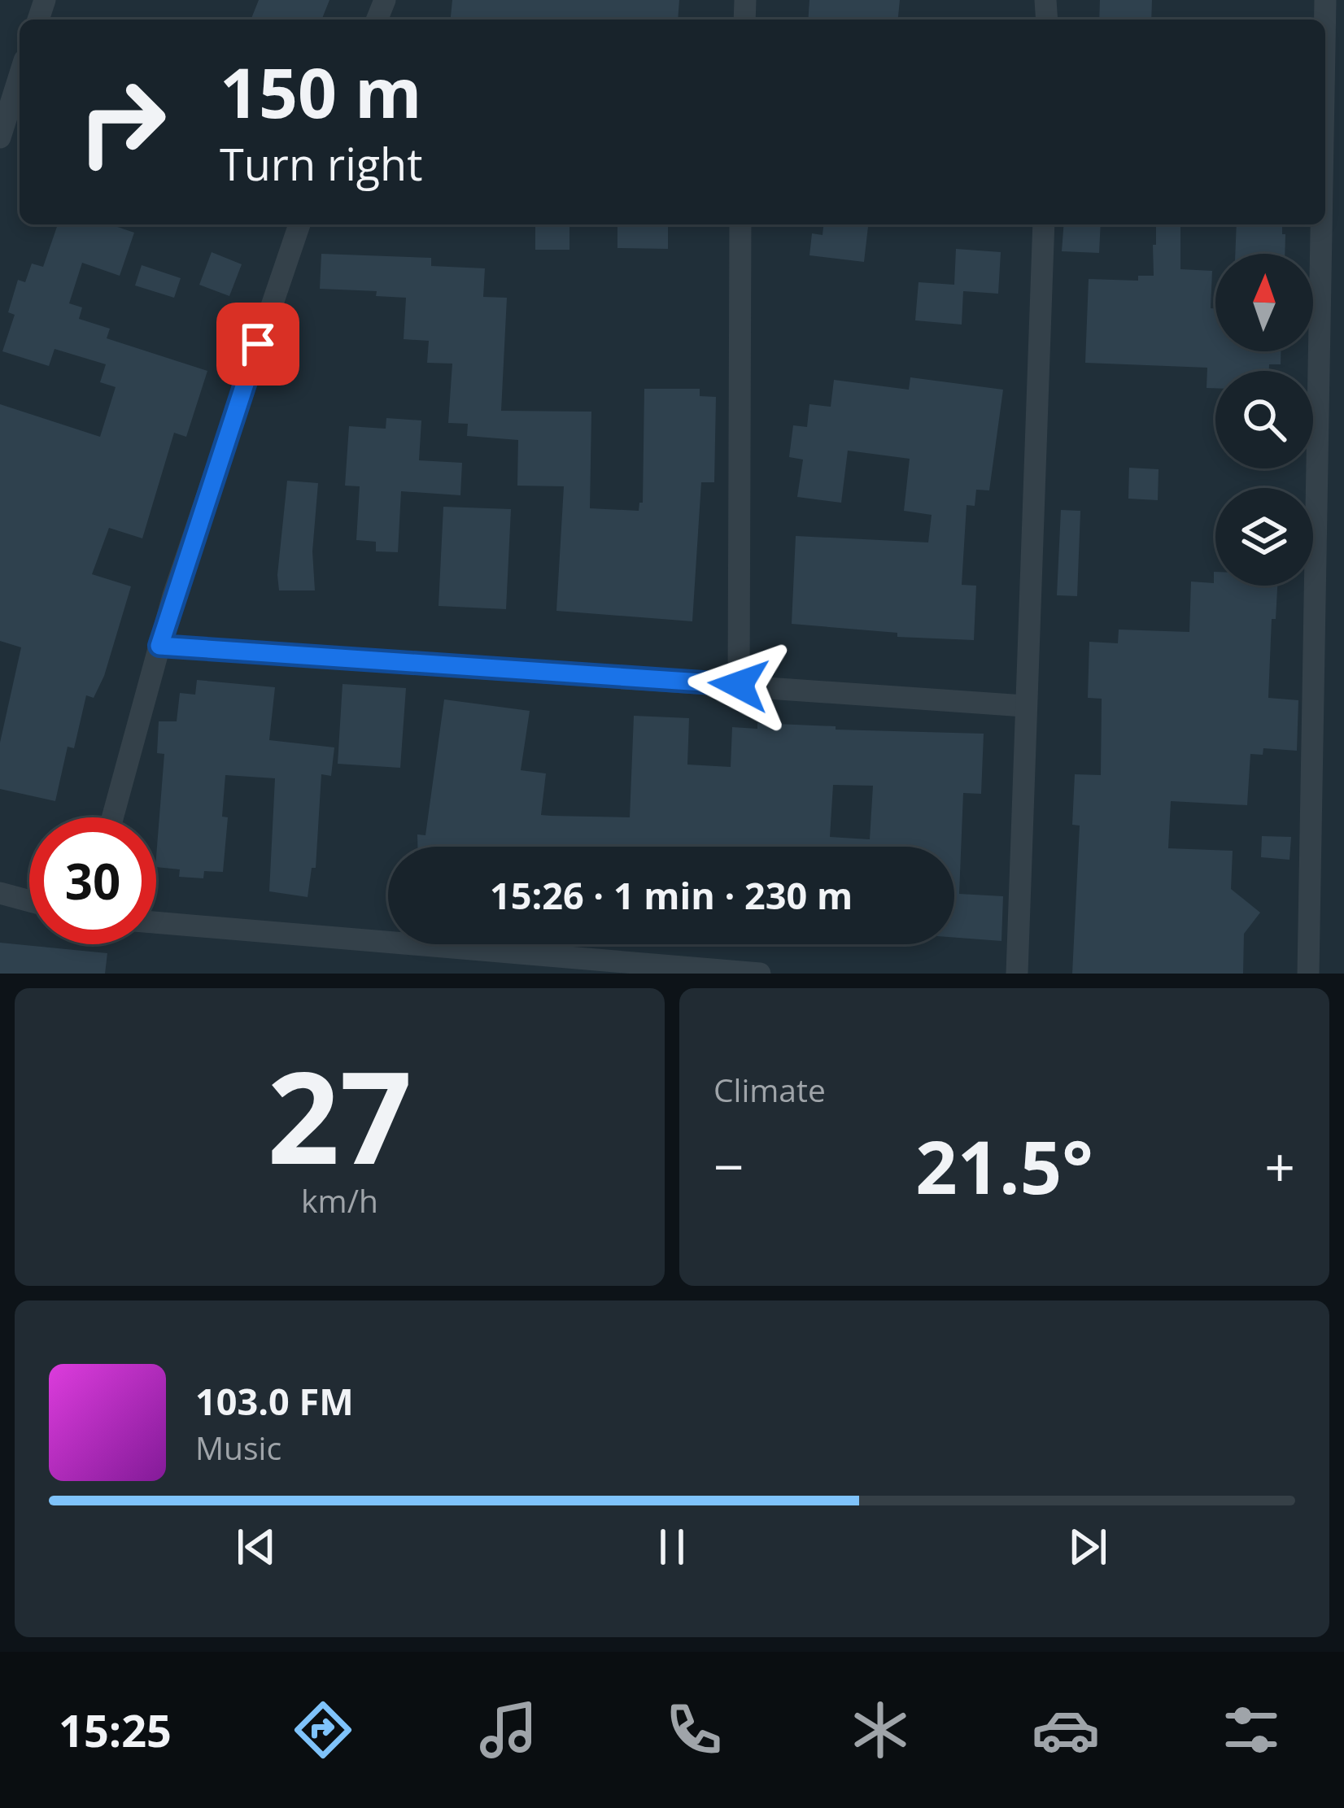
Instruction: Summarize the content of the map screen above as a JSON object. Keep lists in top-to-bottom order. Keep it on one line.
{"north":"top","page":{"turn":["150 m","Turn right"],"limit":"30","trip":"15:26 · 1 min · 230 m","tile":[["27","km/h"],"Climate"],"heat":["−","21.5°","+"],"song":["103.0 FM","Music"],"tabs":"15:25"}}
